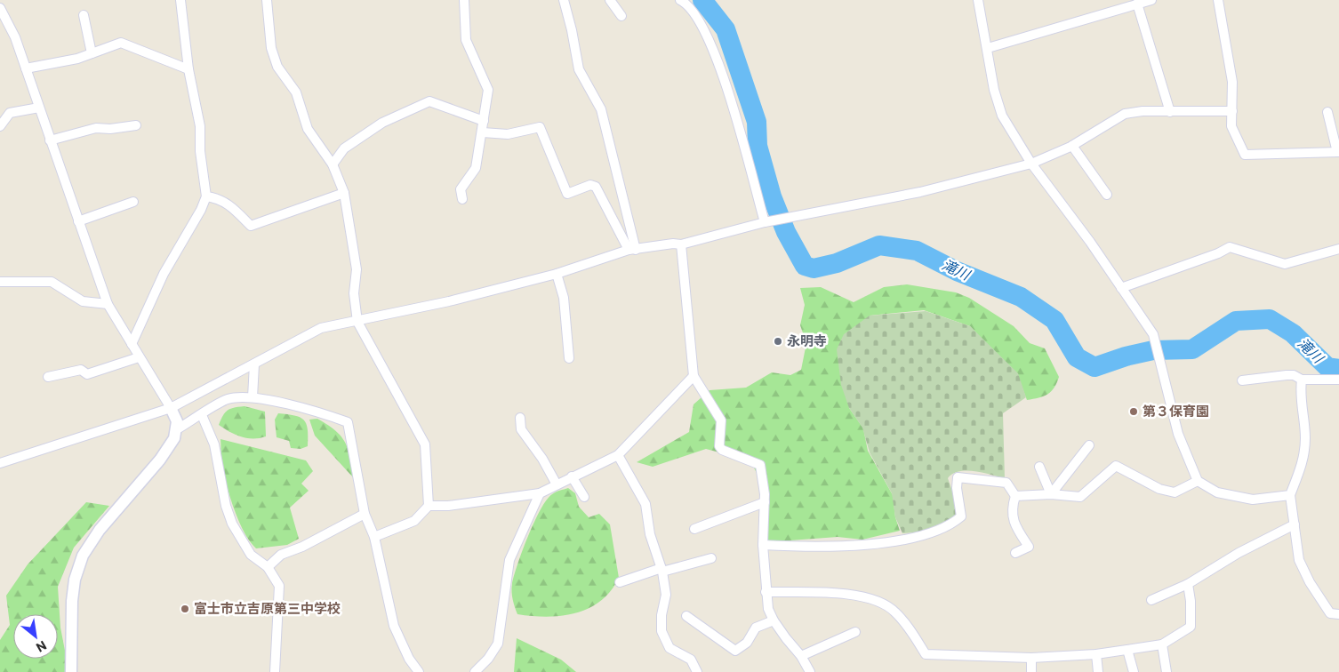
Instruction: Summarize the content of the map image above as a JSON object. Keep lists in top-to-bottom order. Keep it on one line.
{"water":["滝川"],"places":["永明寺","第３保育園","富士市立吉原第三中学校"],"north":"bottom right"}
